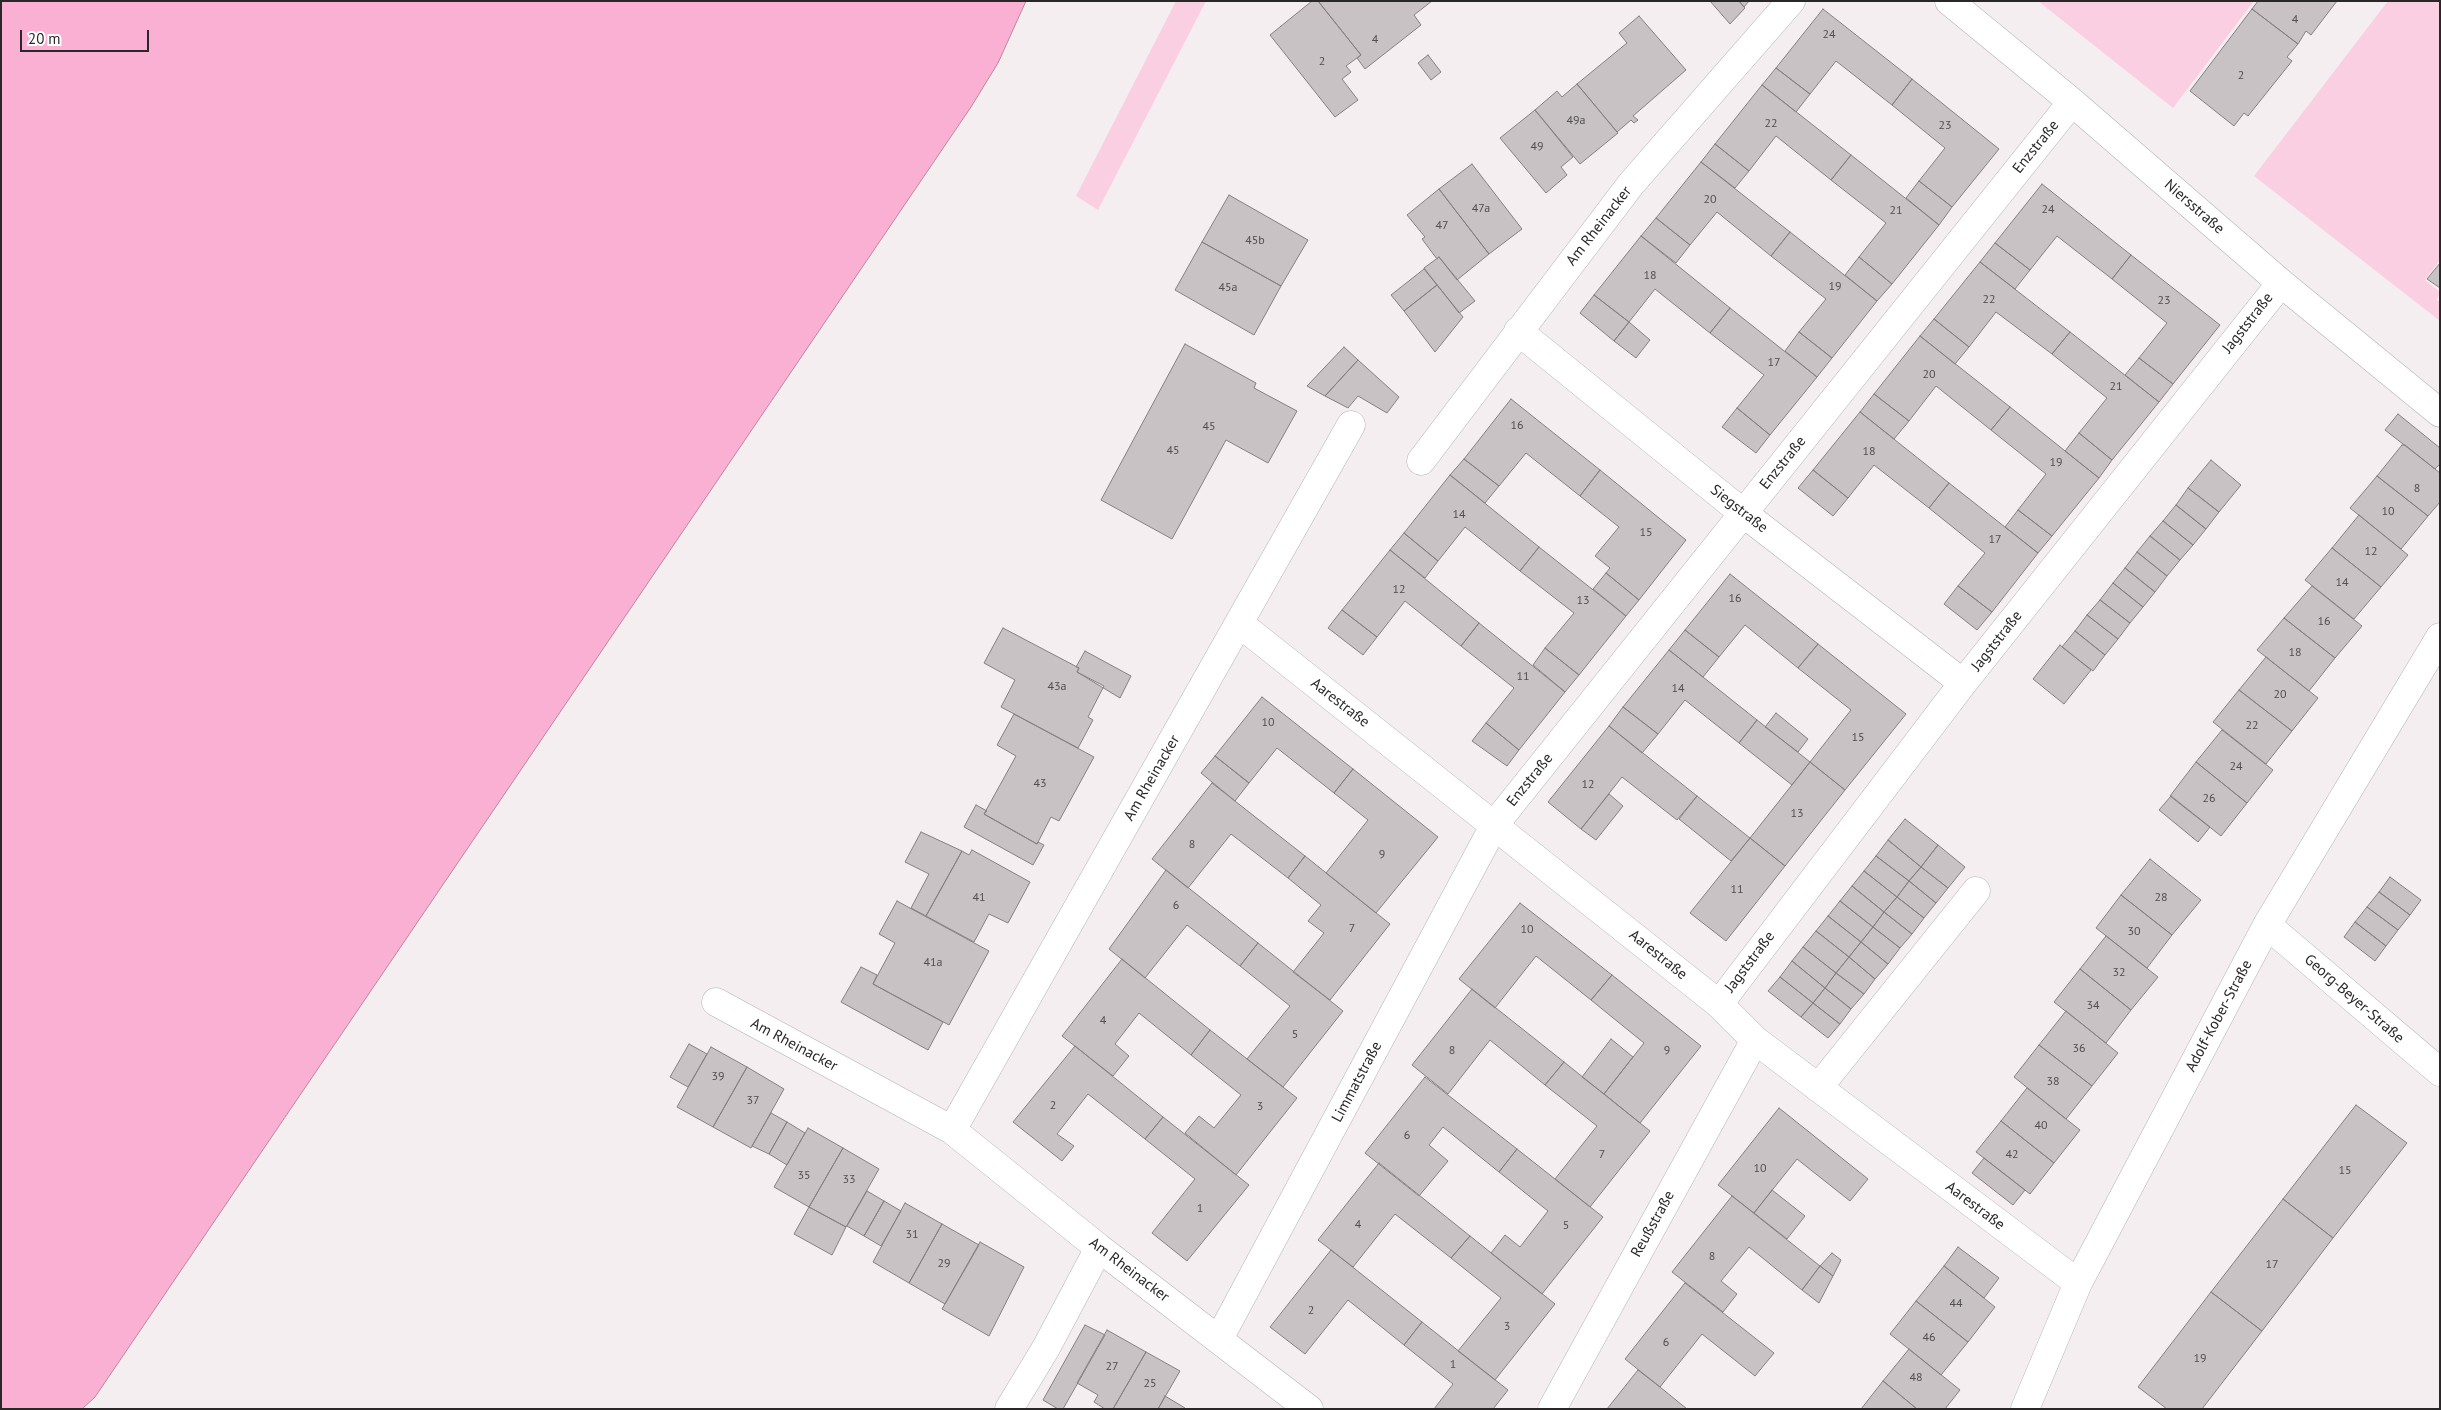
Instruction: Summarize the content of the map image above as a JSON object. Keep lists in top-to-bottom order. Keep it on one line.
{"streets":{"street":["Enzstraße","Niersstraße","Am Rheinacker","Jagststraße","Siegstraße","Aarestraße","Georg-Beyer-Straße","Adolf-Kober-Straße","Limmatstraße","Reußstraße"]},"crossings":[["Enzstraße","Niersstraße"],["Enzstraße","Siegstraße"],["Enzstraße","Aarestraße"],["Enzstraße","Limmatstraße"],["Niersstraße","Jagststraße"],["Am Rheinacker","Siegstraße"],["Am Rheinacker","Aarestraße"],["Am Rheinacker","Limmatstraße"],["Jagststraße","Siegstraße"],["Jagststraße","Aarestraße"],["Aarestraße","Adolf-Kober-Straße"],["Aarestraße","Limmatstraße"],["Aarestraße","Reußstraße"],["Georg-Beyer-Straße","Adolf-Kober-Straße"]],"house_numbers":["4","24","4","2","2","49a","22","23","49","20","47a","24","21","47","45b","18","19","45a","22","23","17","20","21","16","45","45","18","19","8","10","14","15","17","12","14","12","16","13","16","18","11","43a","14","20","10","22","15","24","43","12","26","13","8","9","11","41","28","6","7","10","30","41a","32","34","4","5","36","8","9","39","38","37","2","3","40","6","7","42","10","15","35","33","1","4","5","31","8","29","17","44","2","3","46","6","19","1","27","48","25"],"scale_bar":"20 m"}
